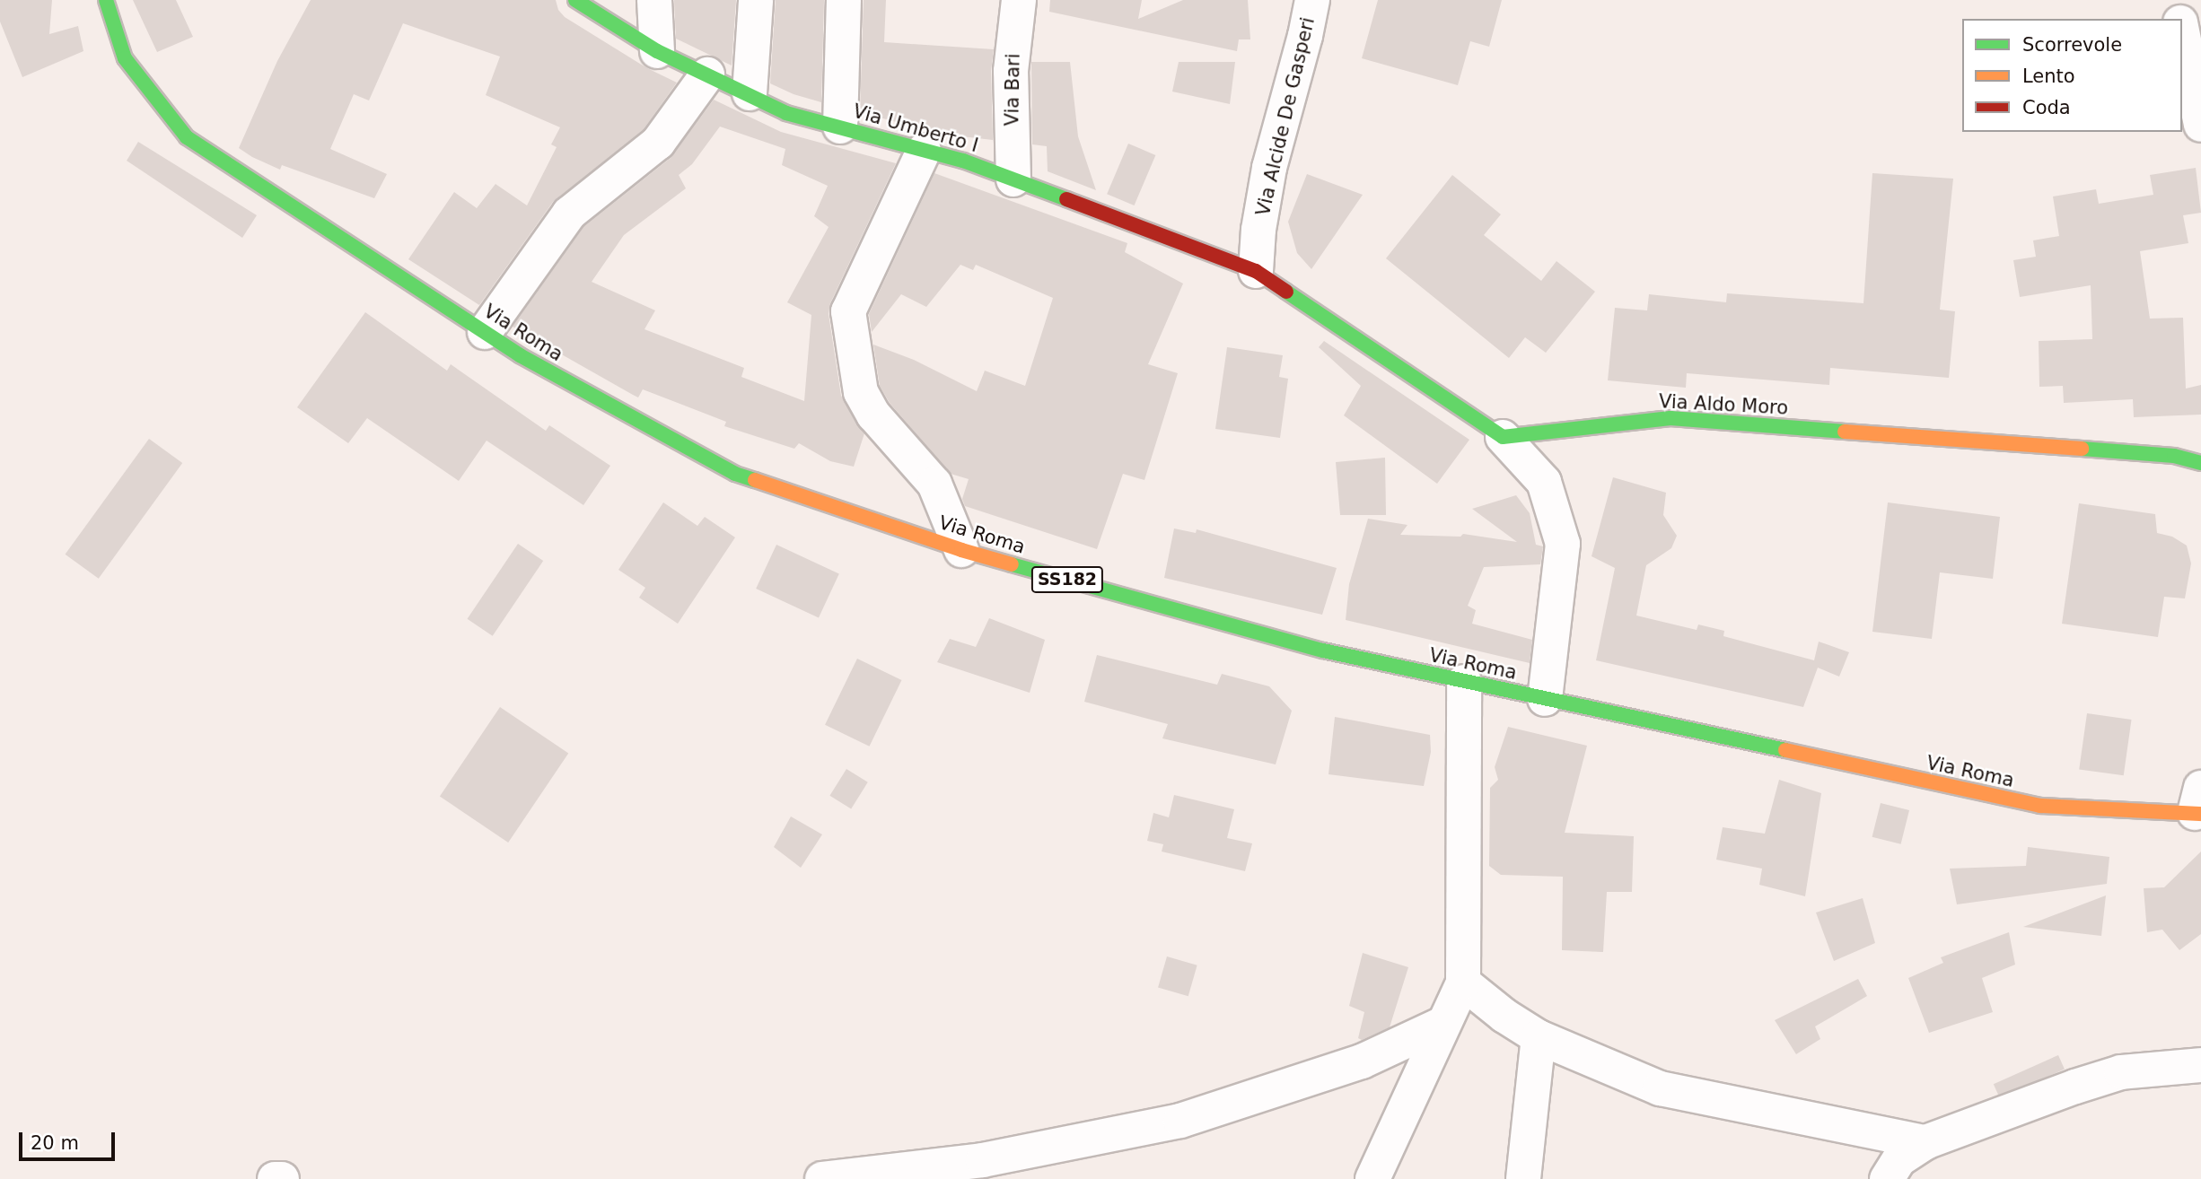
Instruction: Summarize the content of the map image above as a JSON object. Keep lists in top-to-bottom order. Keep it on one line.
{"streets":{"main road":["Via Umberto I","Via Roma","Via Aldo Moro","SS182"],"street":["Via Bari","Via Alcide De Gasperi"]},"crossings":[["Via Bari","Via Umberto I"],["Via Alcide De Gasperi","Via Umberto I"]],"legend":["Scorrevole","Lento","Coda"],"scale_bar":"20 m"}
